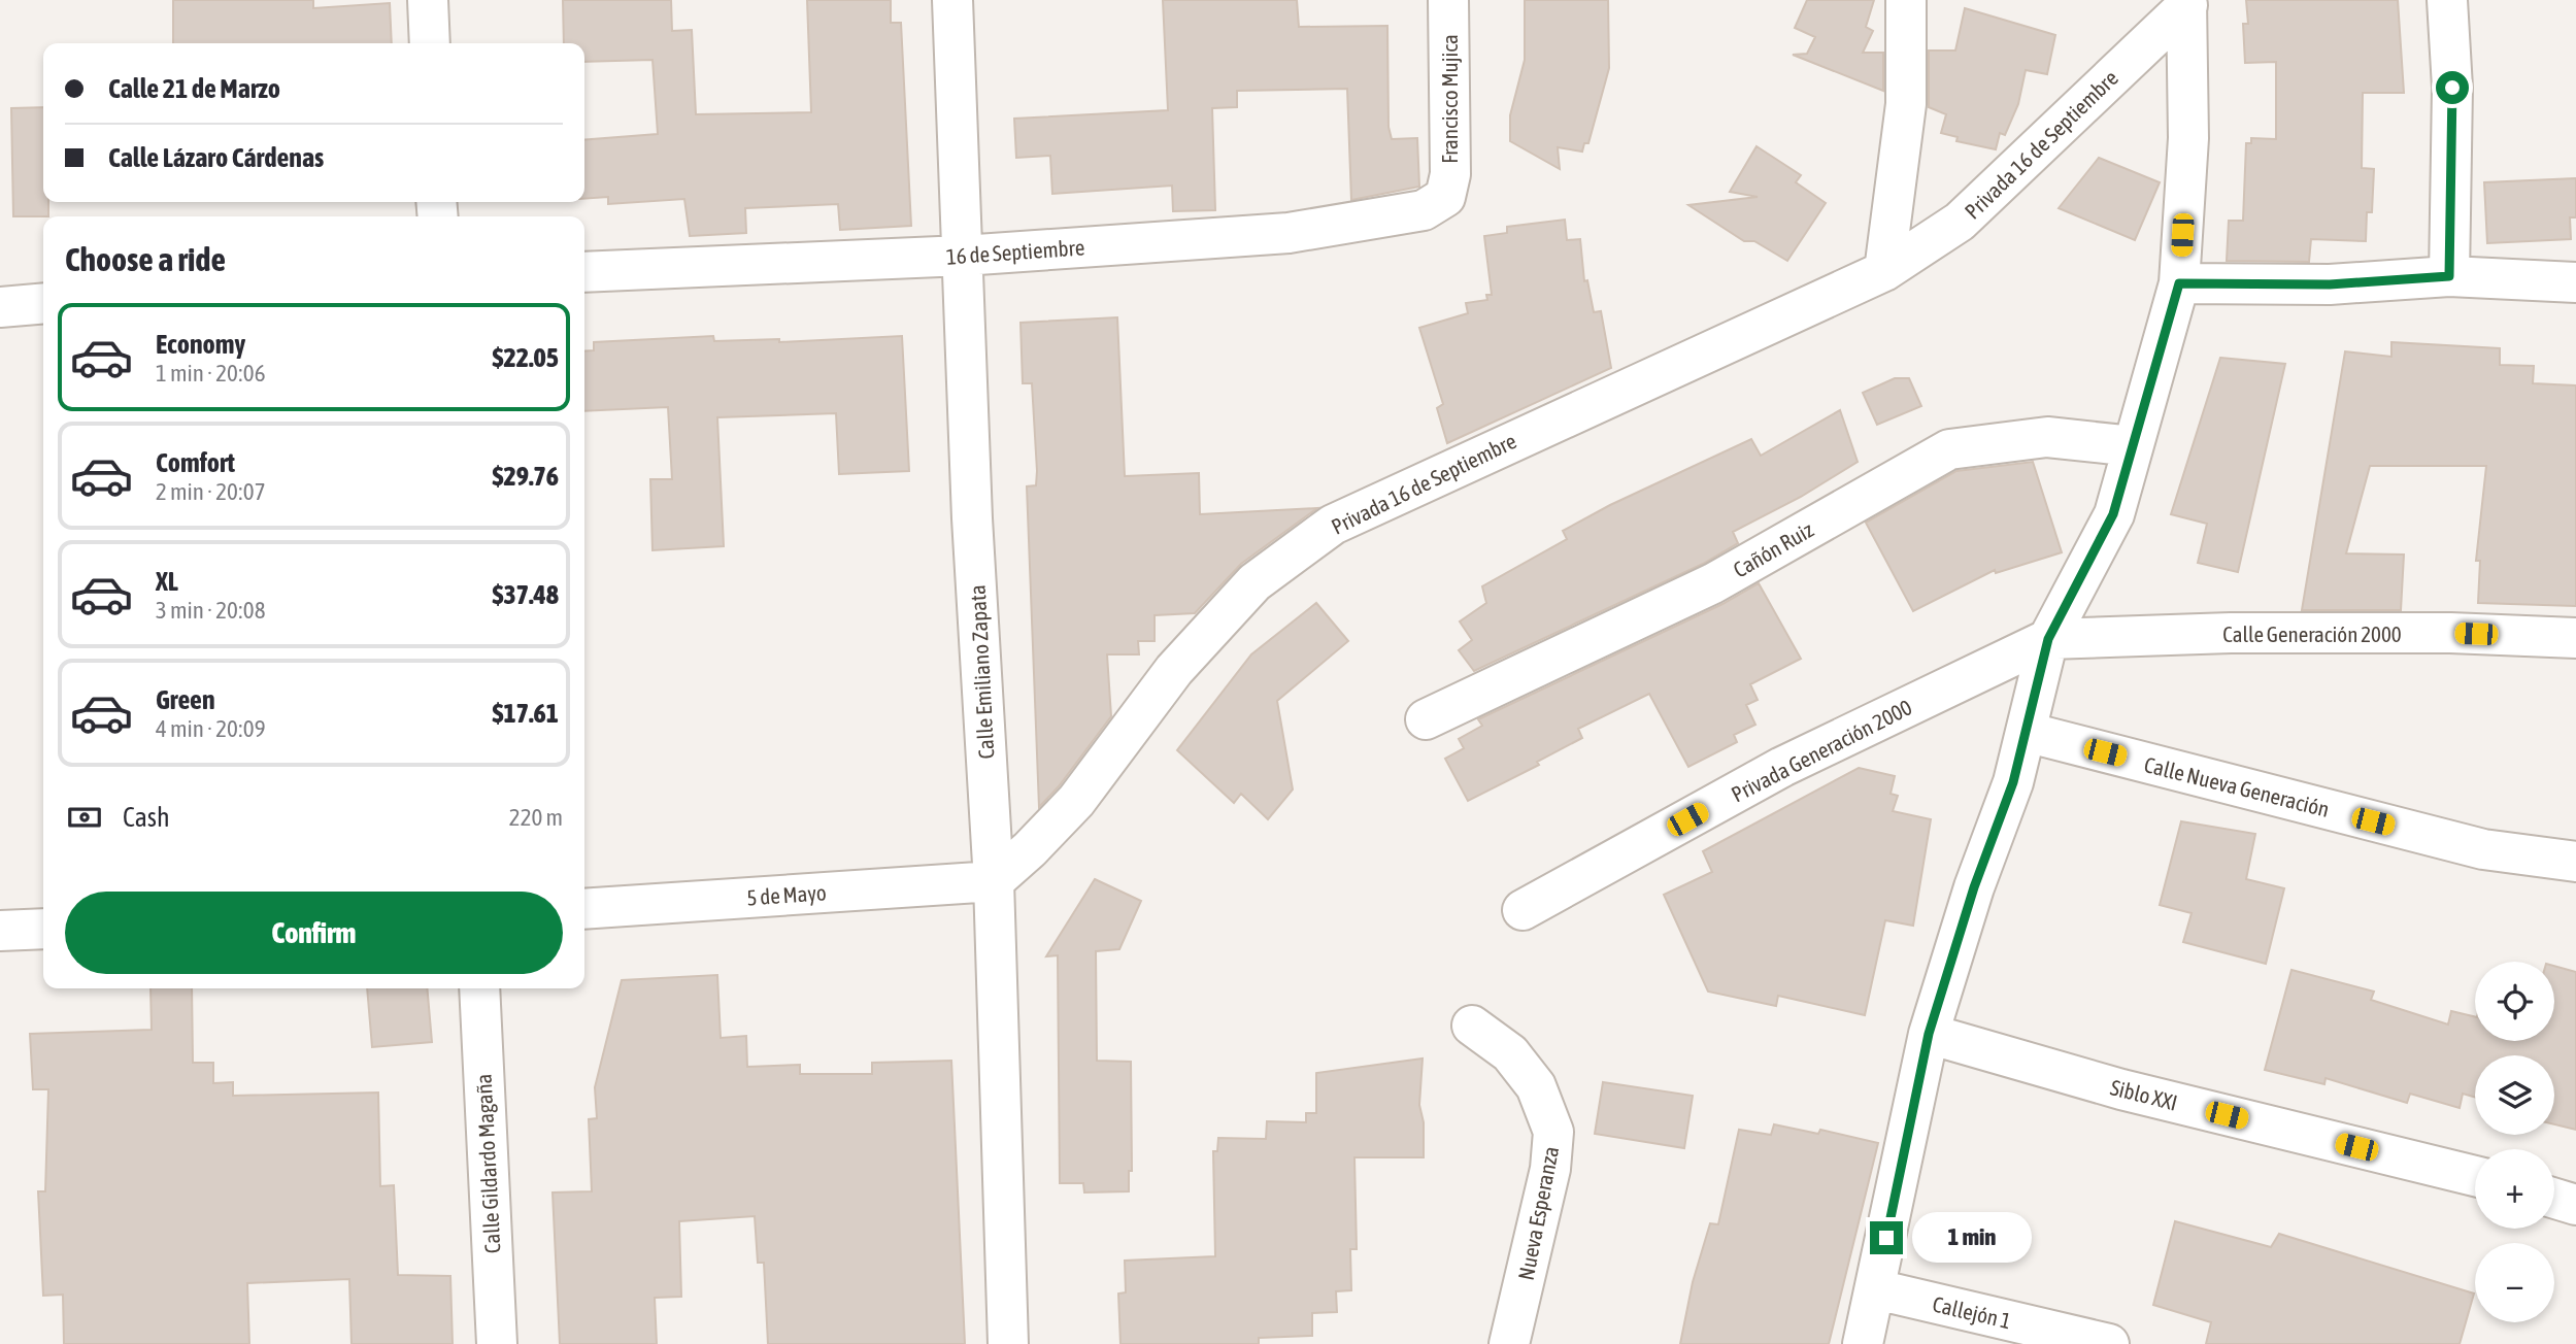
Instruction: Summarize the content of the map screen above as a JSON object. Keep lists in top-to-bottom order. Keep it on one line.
{"streets":{"street":["Francisco Mujica","Privada 16 de Septiembre","16 de Septiembre","Cañón Ruiz","Calle Generación 2000","Calle Emiliano Zapata","Privada Generación 2000","Calle Nueva Generación","5 de Mayo","Siblo XXI","Calle Gildardo Magaña","Nueva Esperanza","Callejón 1"]},"crossings":[["Francisco Mujica","16 de Septiembre"],["Privada 16 de Septiembre","Calle Emiliano Zapata"],["Privada 16 de Septiembre","5 de Mayo"],["16 de Septiembre","Calle Emiliano Zapata"],["Calle Generación 2000","Privada Generación 2000"],["Calle Emiliano Zapata","5 de Mayo"]],"page":{"banner":["Calle 21 de Marzo","Calle Lázaro Cárdenas"],"heading":"Choose a ride","list":[{"name":"Economy","note":"1 min · 20:06","value":"$22.05"},{"name":"Comfort","note":"2 min · 20:07","value":"$29.76"},{"name":"XL","note":"3 min · 20:08","value":"$37.48"},{"name":"Green","note":"4 min · 20:09","value":"$17.61"}],"pay":["Cash","220 m"],"buttons":"Confirm","map_buttons":["+","−"],"bubble":"1 min"}}
